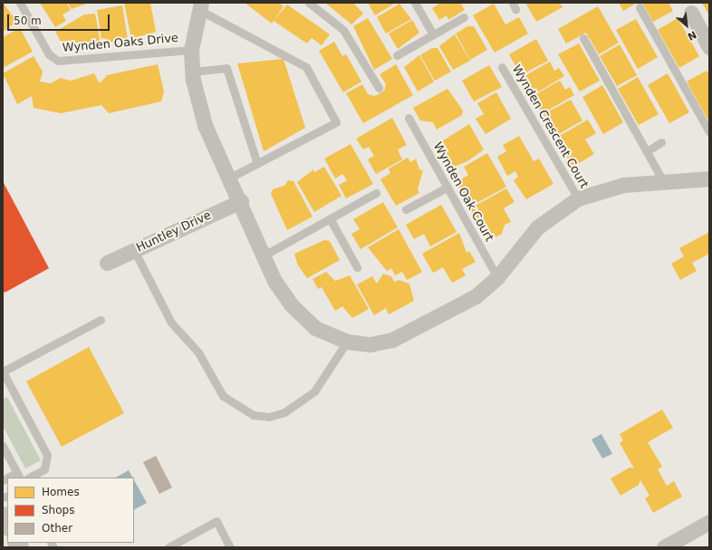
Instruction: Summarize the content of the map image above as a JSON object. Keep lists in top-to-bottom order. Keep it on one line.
{"streets":{"street":["Huntley Drive"],"lane":["Wynden Oaks Drive","Wynden Crescent Court","Wynden Oak Court"]},"legend":["Homes","Shops","Other"],"scale_bar":"50 m","north":"bottom right"}
